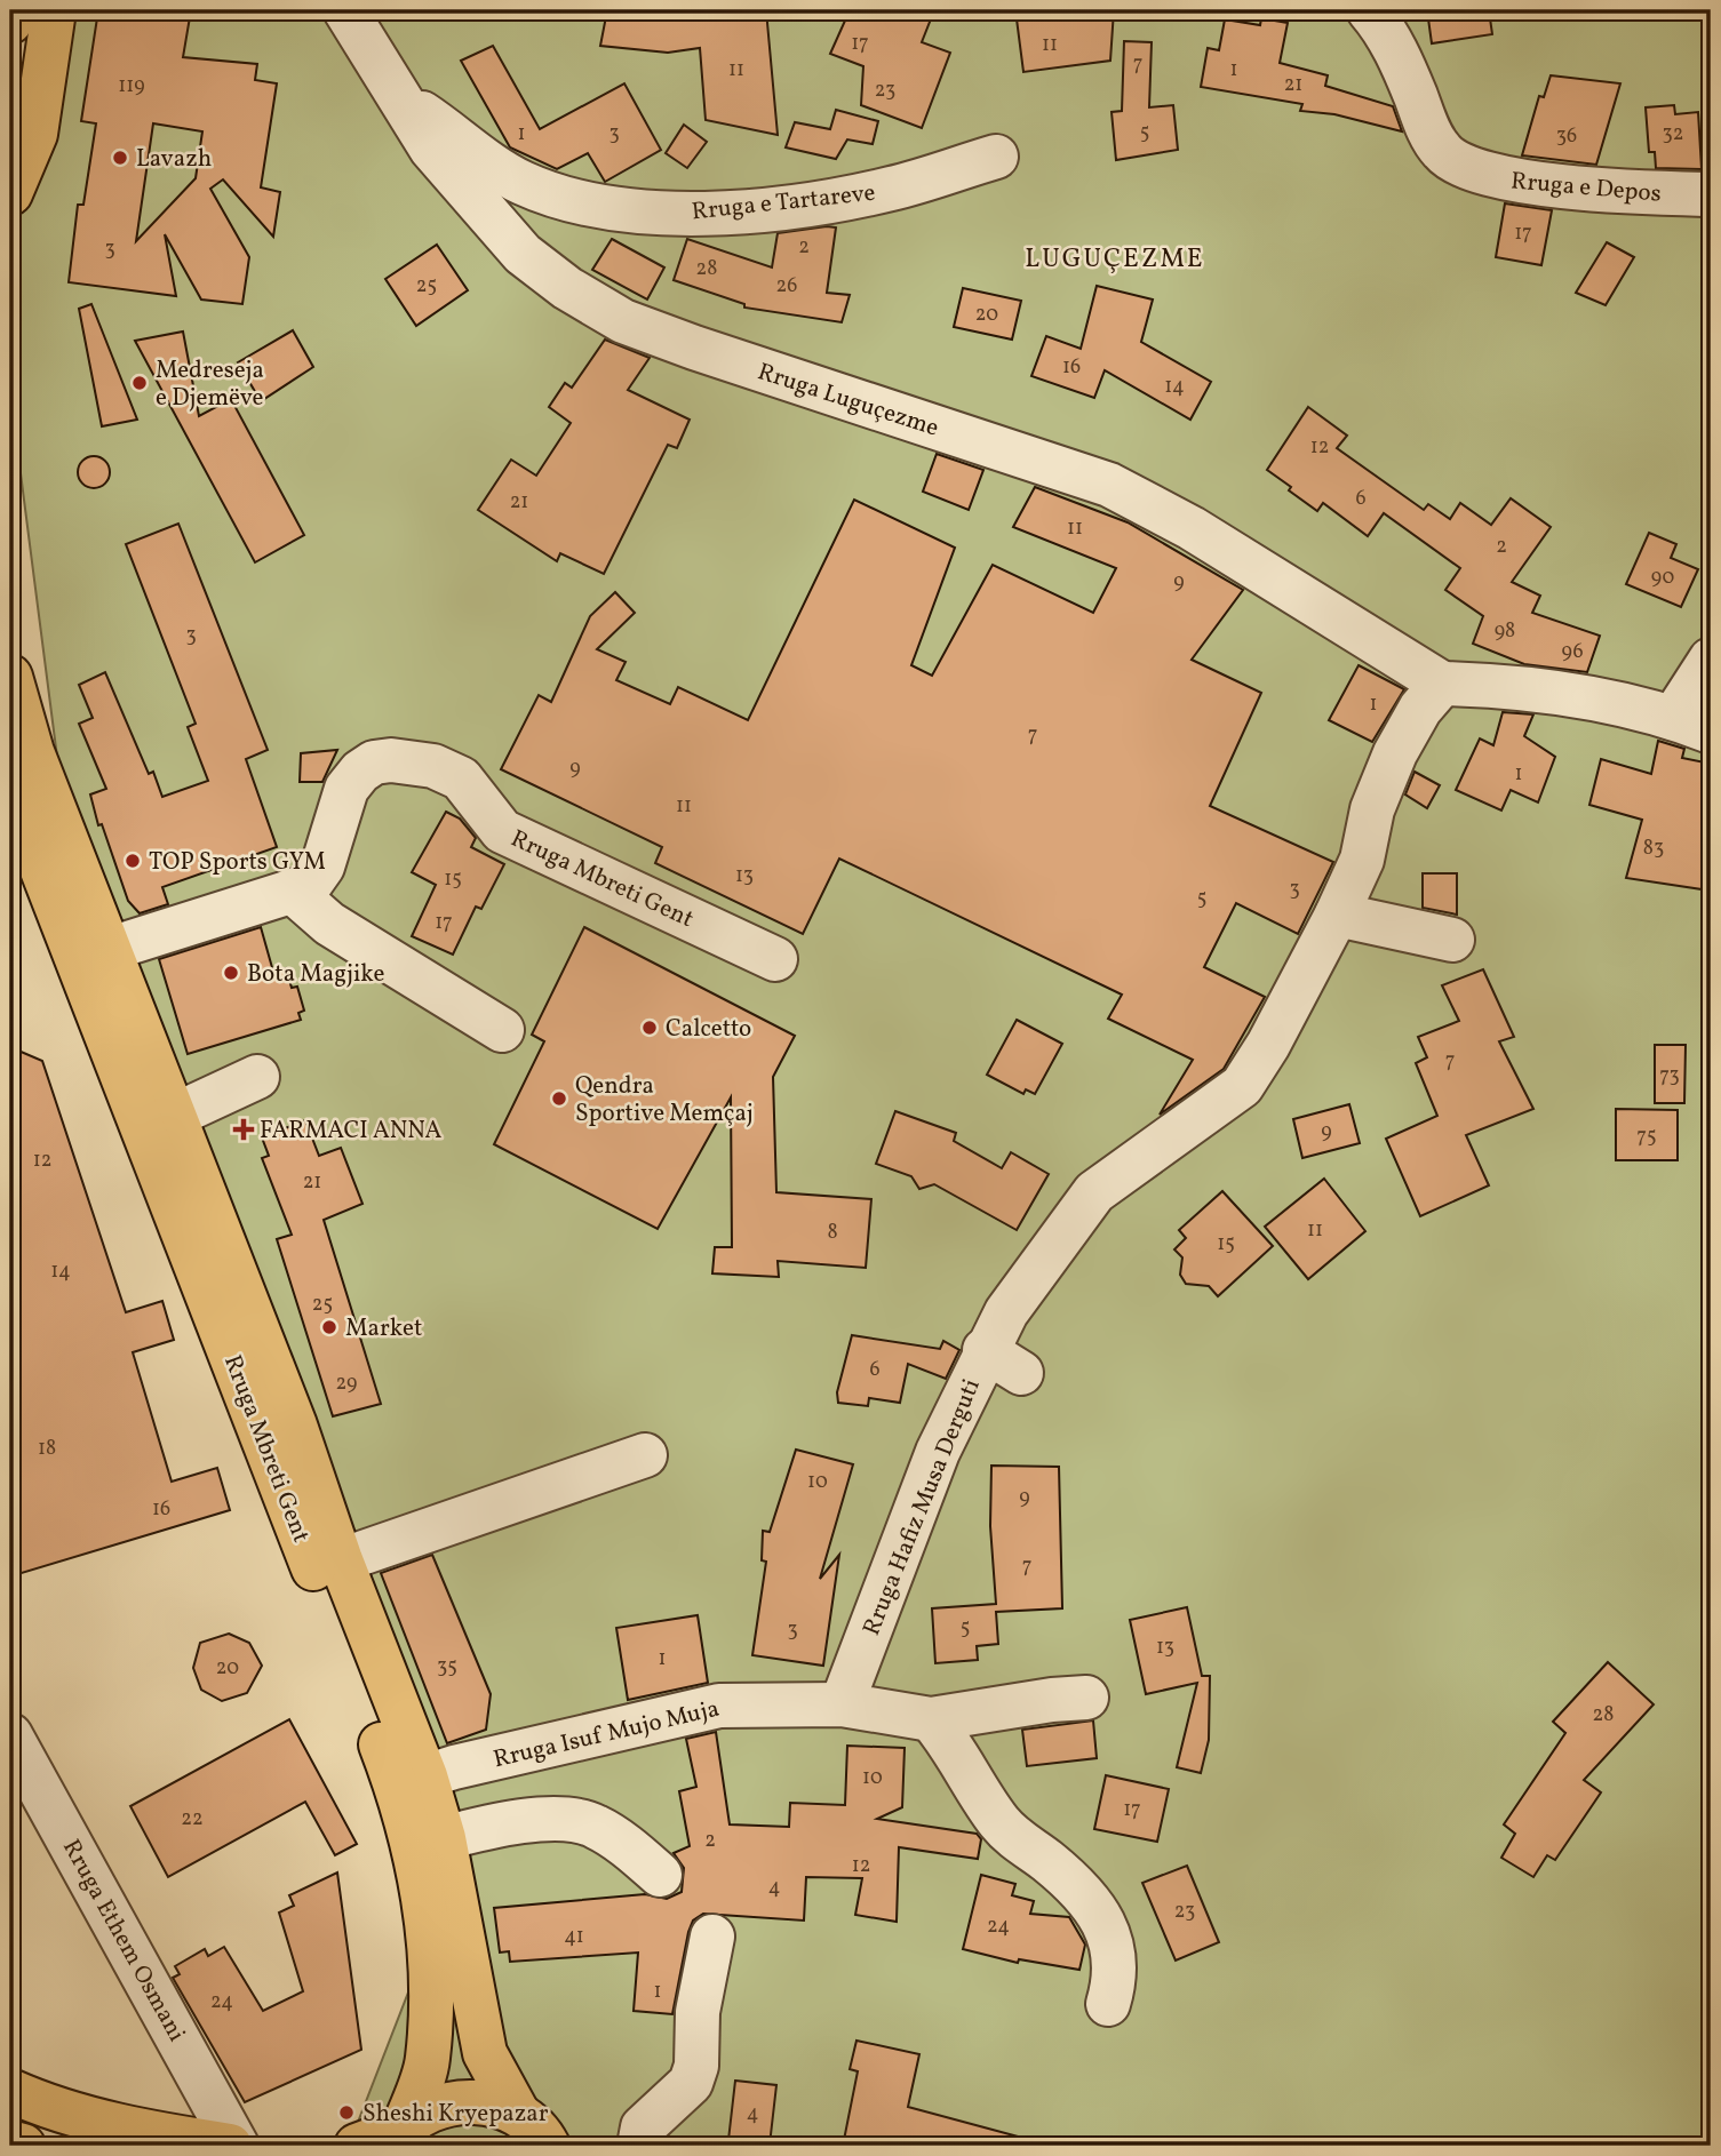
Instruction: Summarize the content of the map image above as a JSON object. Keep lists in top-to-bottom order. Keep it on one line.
{"streets":{"main road":["Rruga Mbreti Gent"],"street":["Rruga e Depos","Rruga e Tartareve","Rruga Luguçezme","Rruga Hafiz Musa Derguti","Rruga Isuf Mujo Muja","Rruga Ethem Osmani"]},"crossings":[["Rruga e Tartareve","Rruga Luguçezme"],["Rruga Luguçezme","Rruga Hafiz Musa Derguti"],["Rruga Mbreti Gent","Rruga Isuf Mujo Muja"],["Rruga Hafiz Musa Derguti","Rruga Isuf Mujo Muja"]],"districts":["LUGUÇEZME"],"places":{"other":["Lavazh","Medreseja e Djemëve","TOP Sports GYM","Bota Magjike","Calcetto","Qendra Sportive Memçaj","Market","Sheshi Kryepazar"],"health":["FARMACI ANNA"]},"house_numbers":["17","11","7","11","1","21","119","23","5","1","3","32","36","17","2","3","28","25","26","20","16","14","12","6","21","11","2","90","9","98","3","96","1","7","9","1","11","83","13","15","3","5","17","7","73","9","75","12","21","11","8","15","14","25","6","29","18","10","9","16","7","5","3","13","1","35","20","28","10","17","22","2","12","4","23","24","41","1","24","4"]}
